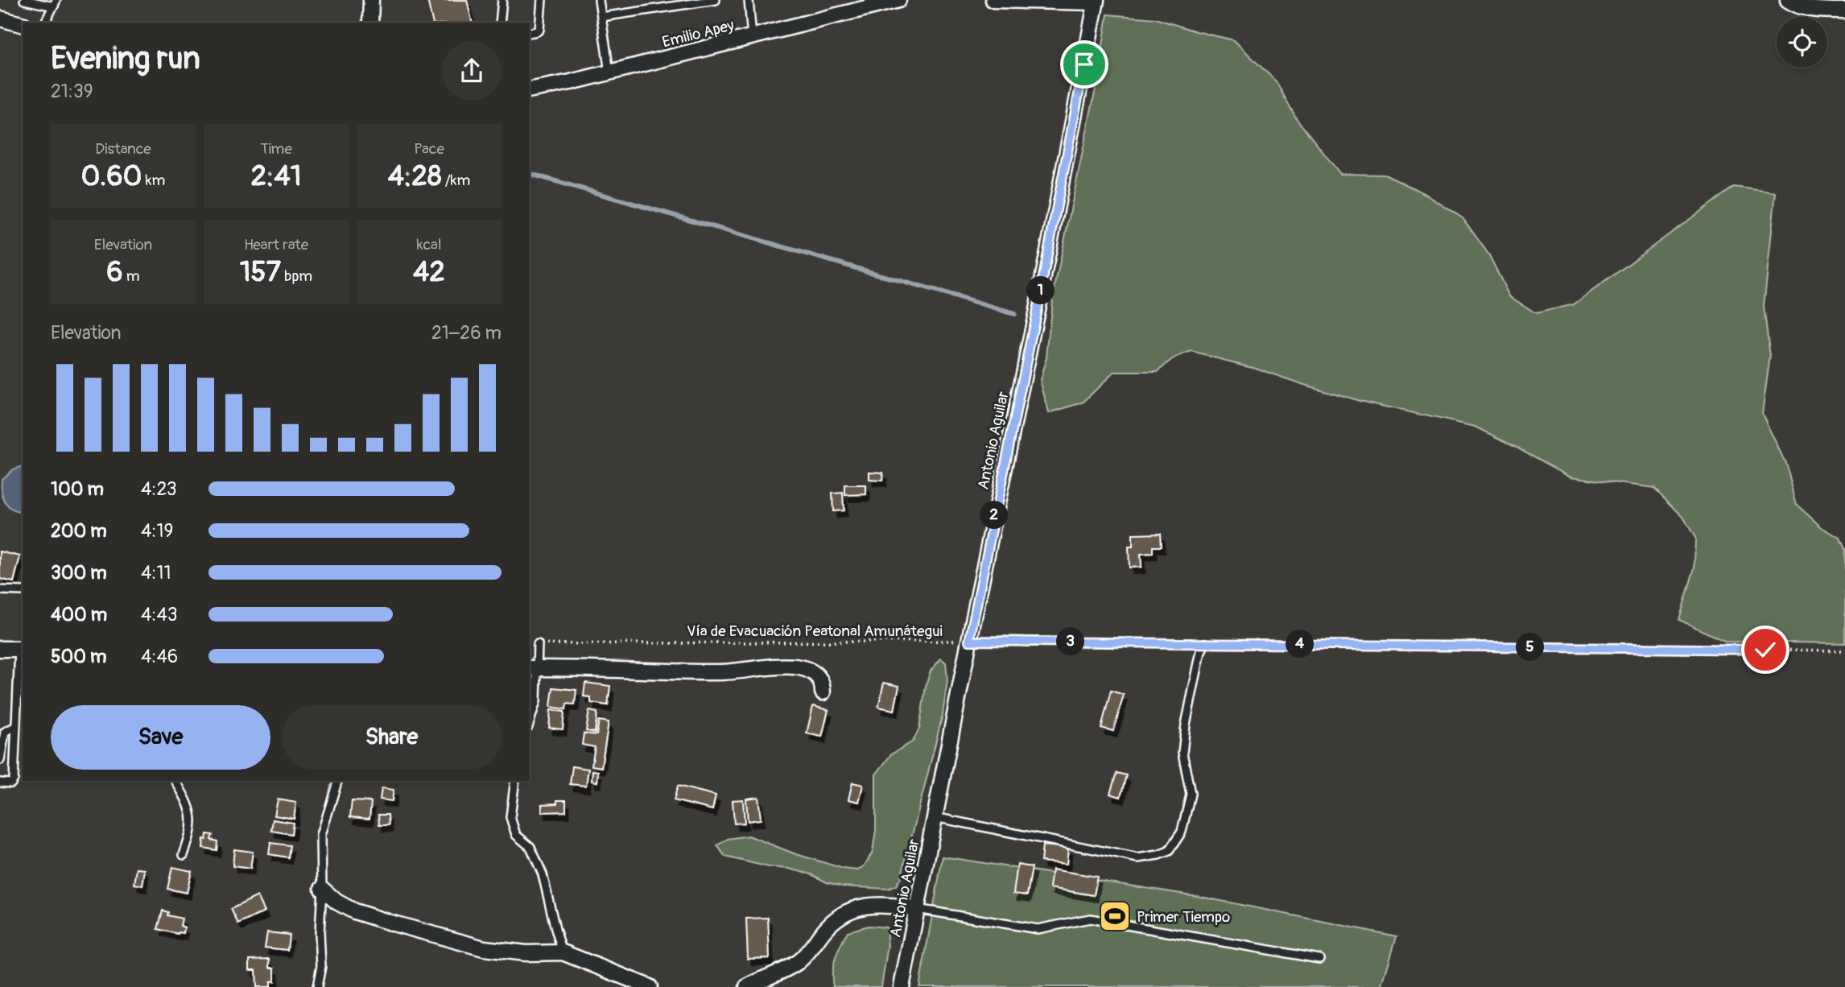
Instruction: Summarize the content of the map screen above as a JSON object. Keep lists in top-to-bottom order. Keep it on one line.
{"streets":{"street":["Emilio Apey","Antonio Aguilar"],"path":["Vía de Evacuación Peatonal Amunátegui"]},"crossings":[["Antonio Aguilar","Vía de Evacuación Peatonal Amunátegui"]],"places":{"sports":["Primer Tiempo"]},"page":{"heading":["Evening run","21:39"],"stats":[["Distance","0.60 km"],["Time","2:41"],["Pace","4:28 /km"],["Elevation","6 m"],["Heart rate","157 bpm"],["kcal","42"]],"pins":["1","2","3","4","5"],"chart":["Elevation","21–26 m"],"list":[{"name":"100 m","note":"4:23"},{"name":"200 m","note":"4:19"},{"name":"300 m","note":"4:11"},{"name":"400 m","note":"4:43"},{"name":"500 m","note":"4:46"}],"buttons":["Save","Share"]}}
